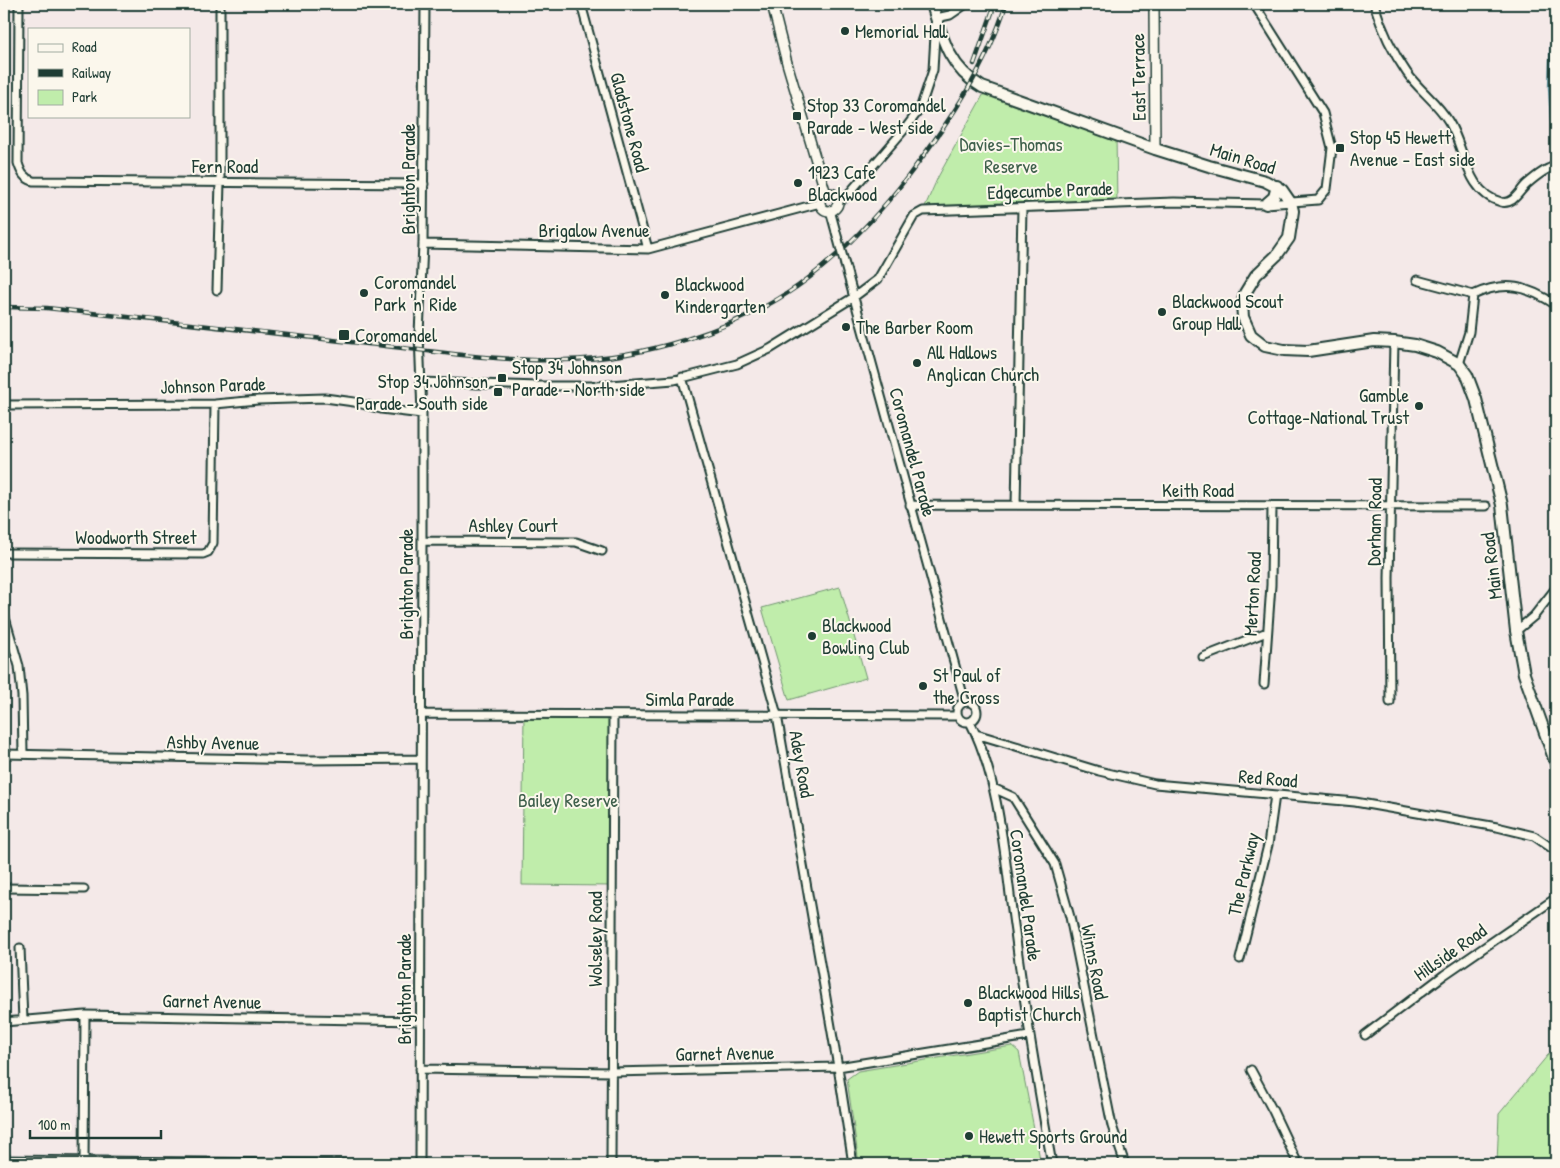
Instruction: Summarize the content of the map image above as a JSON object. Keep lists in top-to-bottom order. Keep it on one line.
{"streets":{"main road":["Main Road"],"street":["East Terrace","Gladstone Road","Fern Road","Brighton Parade","Edgecumbe Parade","Brigalow Avenue","Johnson Parade","Coromandel Parade","Keith Road","Dorham Road","Ashley Court","Woodworth Street","Merton Road","Simla Parade","Ashby Avenue","Adey Road","Red Road","The Parkway","Wolseley Road","Hillside Road","Winns Road","Garnet Avenue"]},"crossings":[["East Terrace","Main Road"],["Gladstone Road","Brigalow Avenue"],["Main Road","Edgecumbe Parade"],["Fern Road","Brighton Parade"],["Brighton Parade","Brigalow Avenue"],["Brighton Parade","Johnson Parade"],["Brighton Parade","Ashley Court"],["Brighton Parade","Simla Parade"],["Brighton Parade","Ashby Avenue"],["Brighton Parade","Garnet Avenue"],["Edgecumbe Parade","Coromandel Parade"],["Brigalow Avenue","Coromandel Parade"],["Johnson Parade","Woodworth Street"],["Coromandel Parade","Keith Road"],["Coromandel Parade","Simla Parade"],["Coromandel Parade","Red Road"],["Coromandel Parade","Winns Road"],["Coromandel Parade","Garnet Avenue"],["Keith Road","Dorham Road"],["Keith Road","Merton Road"],["Simla Parade","Adey Road"],["Simla Parade","Wolseley Road"],["Adey Road","Garnet Avenue"],["Red Road","The Parkway"],["Wolseley Road","Garnet Avenue"]],"parks":["Davies-Thomas Reserve","Bailey Reserve"],"places":{"other":["Memorial Hall","1923 Cafe Blackwood","Coromandel Park 'n' Ride","Blackwood Kindergarten","Blackwood Scout Group Hall","The Barber Room","All Hallows Anglican Church","Gamble Cottage-National Trust","Blackwood Bowling Club","St Paul of the Cross","Blackwood Hills Baptist Church","Hewett Sports Ground"],"transit":["Stop 33 Coromandel Parade - West side","Stop 45 Hewett Avenue - East side","Coromandel","Stop 34 Johnson Parade - North side","Stop 34 Johnson Parade - South side"]},"legend":["Road","Railway","Park"],"scale_bar":"100 m"}
